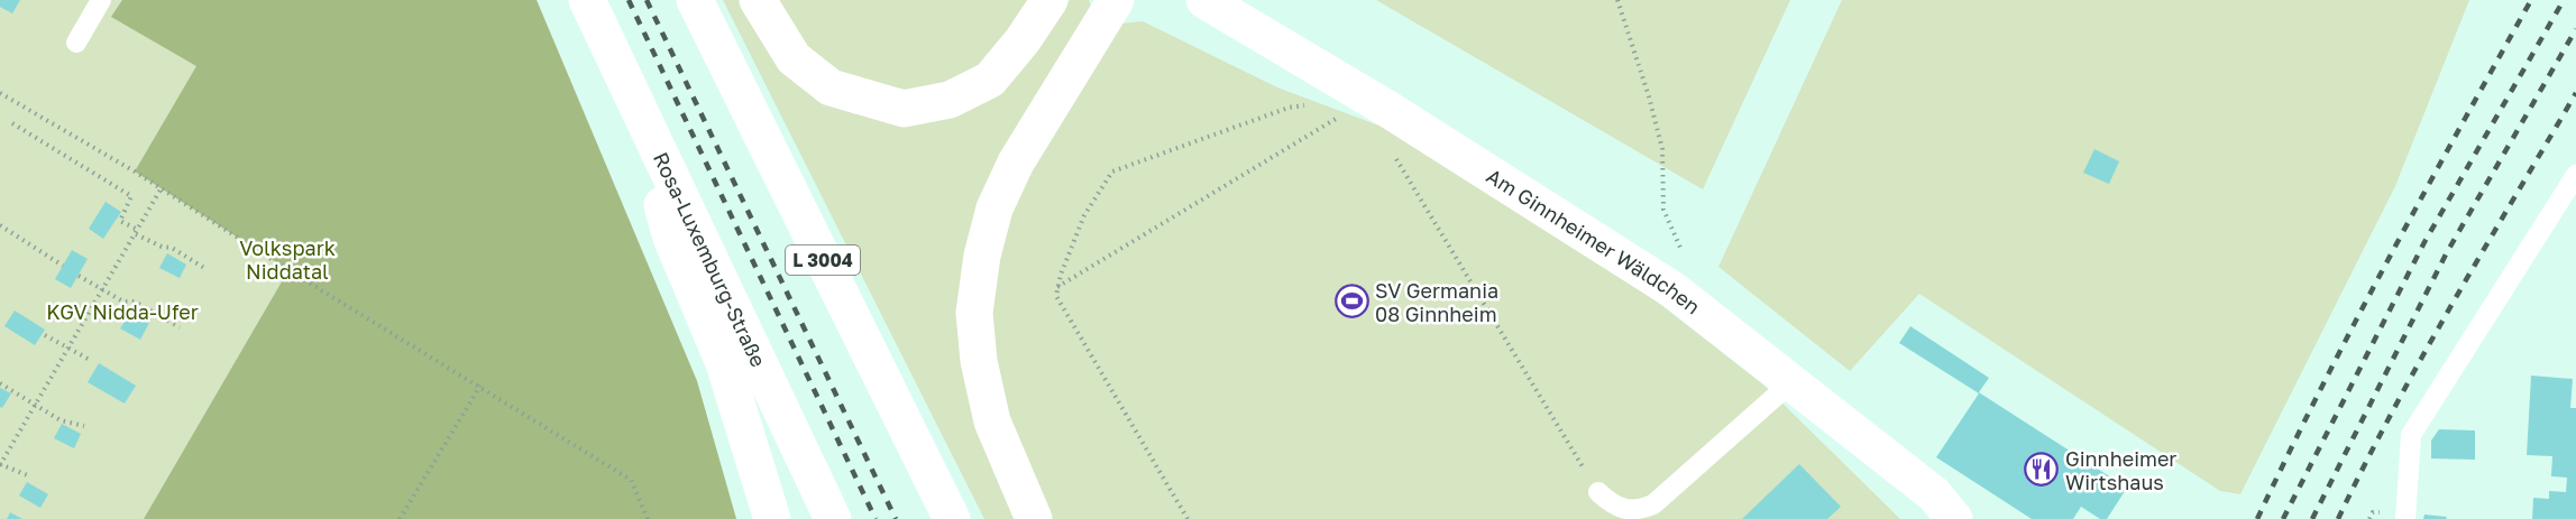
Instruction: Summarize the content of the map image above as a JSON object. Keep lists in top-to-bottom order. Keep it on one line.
{"streets":{"main road":["Am Ginnheimer Wäldchen","Rosa-Luxemburg-Straße","L 3004"]},"parks":["Volkspark Niddatal","KGV Nidda-Ufer"],"places":{"sports":["SV Germania 08 Ginnheim"],"restaurant":["Ginnheimer Wirtshaus"]}}
